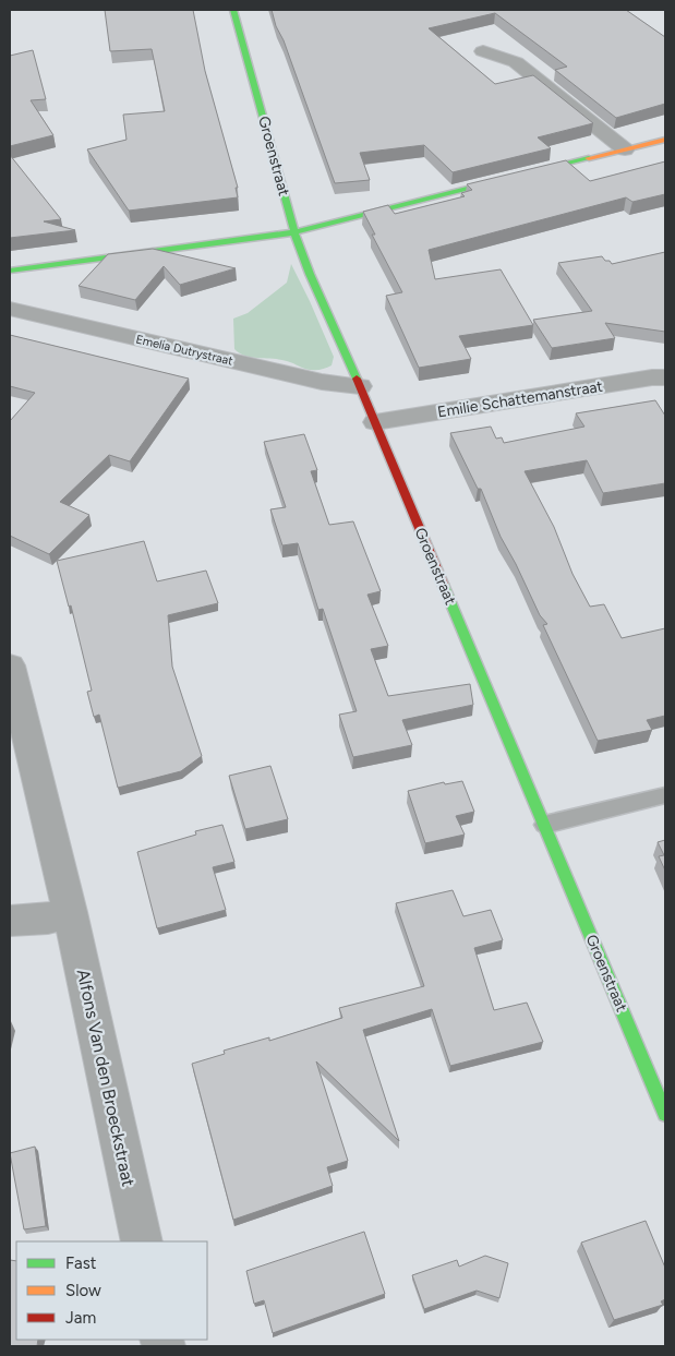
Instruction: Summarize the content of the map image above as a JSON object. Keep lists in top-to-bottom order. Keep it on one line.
{"streets":{"street":["Groenstraat","Emelia Dutrystraat","Emilie Schattemanstraat","Alfons Van den Broeckstraat"]},"crossings":[["Groenstraat","Emelia Dutrystraat"],["Groenstraat","Emilie Schattemanstraat"]],"legend":["Fast","Slow","Jam"]}
